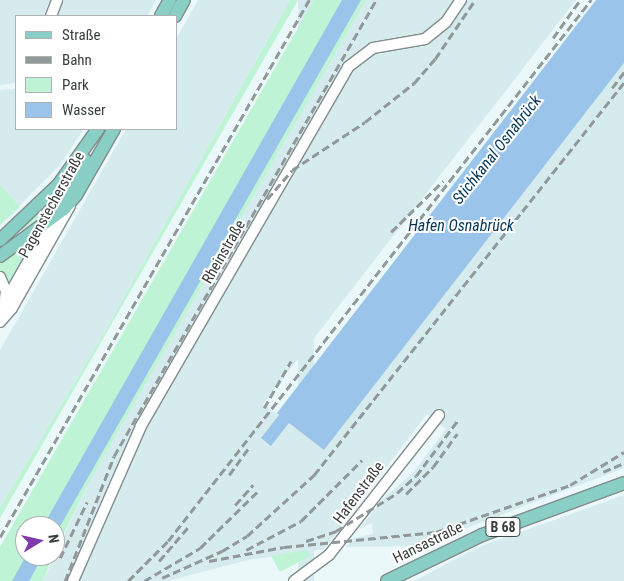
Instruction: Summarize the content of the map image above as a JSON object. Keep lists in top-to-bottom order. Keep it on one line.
{"streets":{"main road":["Pagenstecherstraße","B 68","Hansastraße"],"street":["Rheinstraße","Hafenstraße"]},"water":["Stichkanal Osnabrück","Hafen Osnabrück"],"legend":["Straße","Bahn","Park","Wasser"],"north":"right"}
